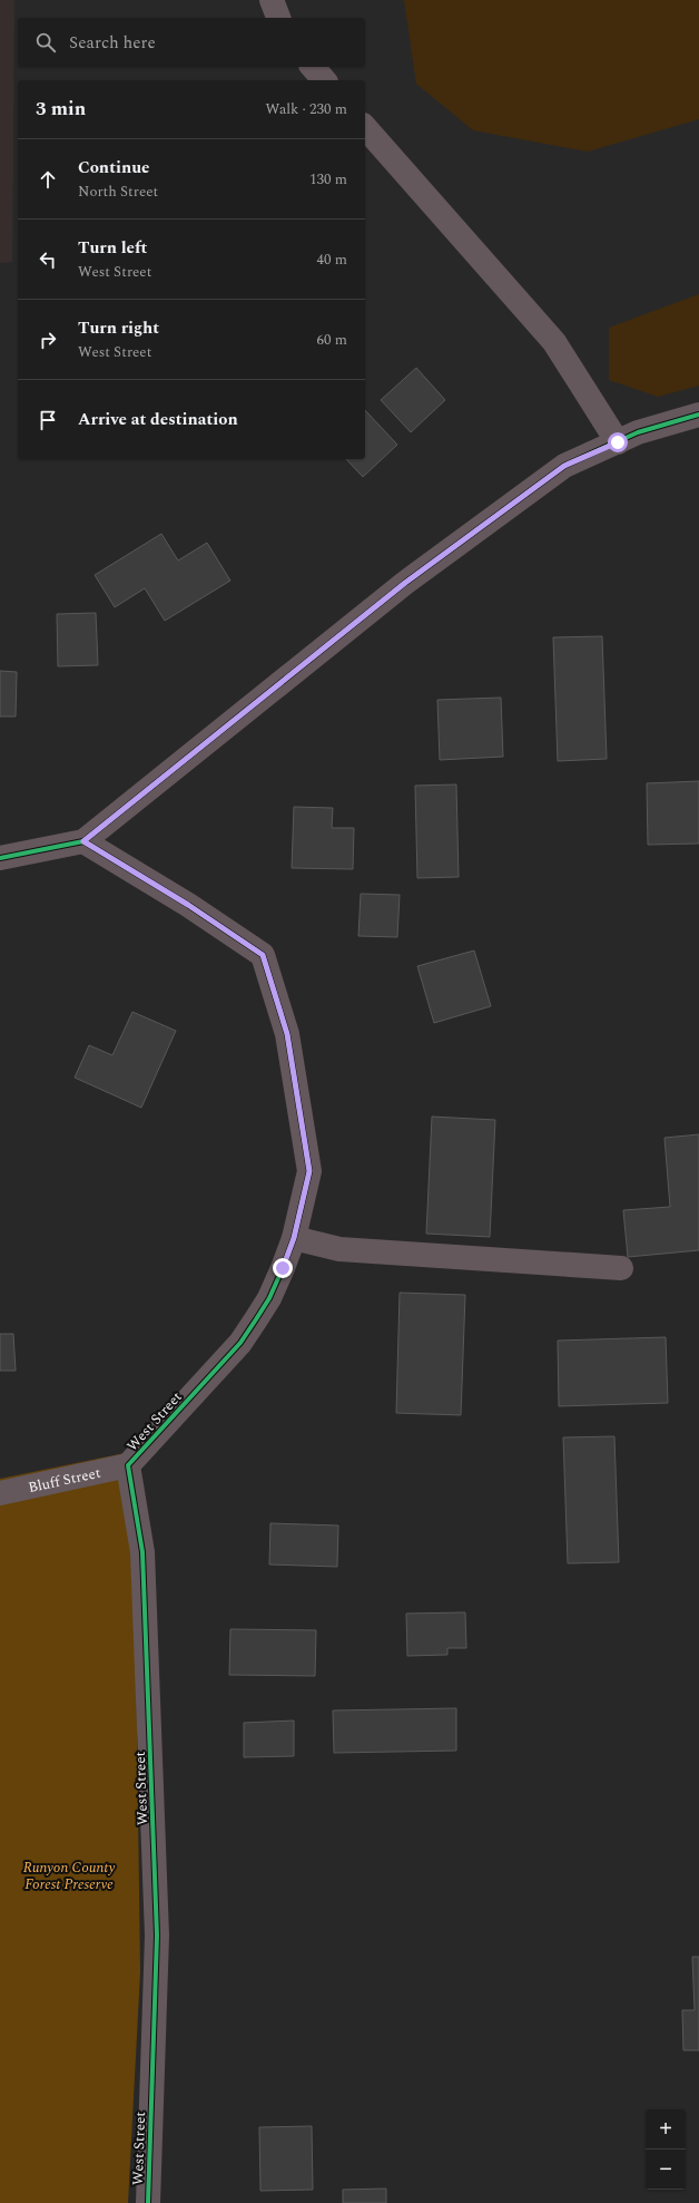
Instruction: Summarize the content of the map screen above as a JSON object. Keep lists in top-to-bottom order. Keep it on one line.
{"streets":{"street":["West Street","Bluff Street"]},"crossings":[["West Street","Bluff Street"]],"parks":["Runyon County Forest Preserve"],"page":{"search":"Search here","heading":["3 min","Walk · 230 m"],"list":[["Continue","North Street","130 m"],["Turn left","West Street","40 m"],["Turn right","West Street","60 m"],"Arrive at destination"],"map_buttons":["+","−"]}}
